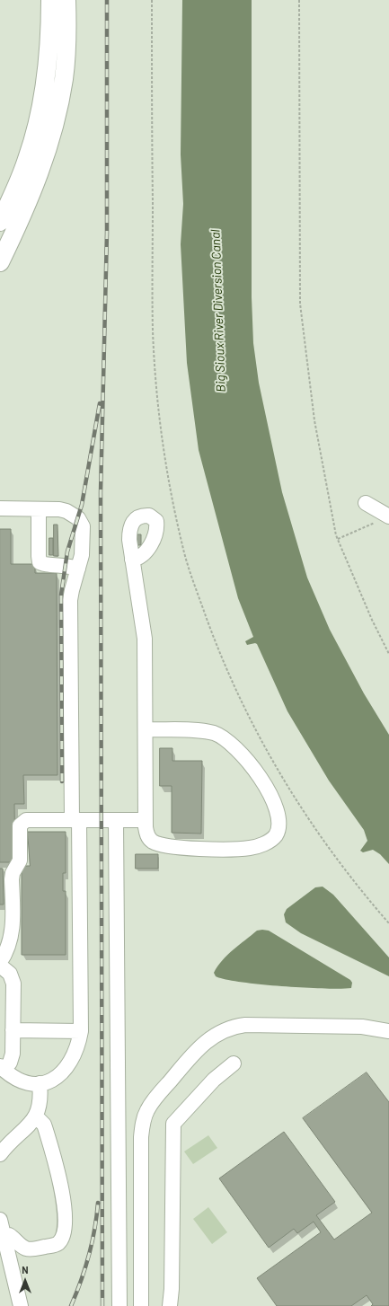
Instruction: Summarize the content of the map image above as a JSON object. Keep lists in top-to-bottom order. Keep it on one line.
{"water":["Big Sioux River Diversion Canal"],"north":"top"}
